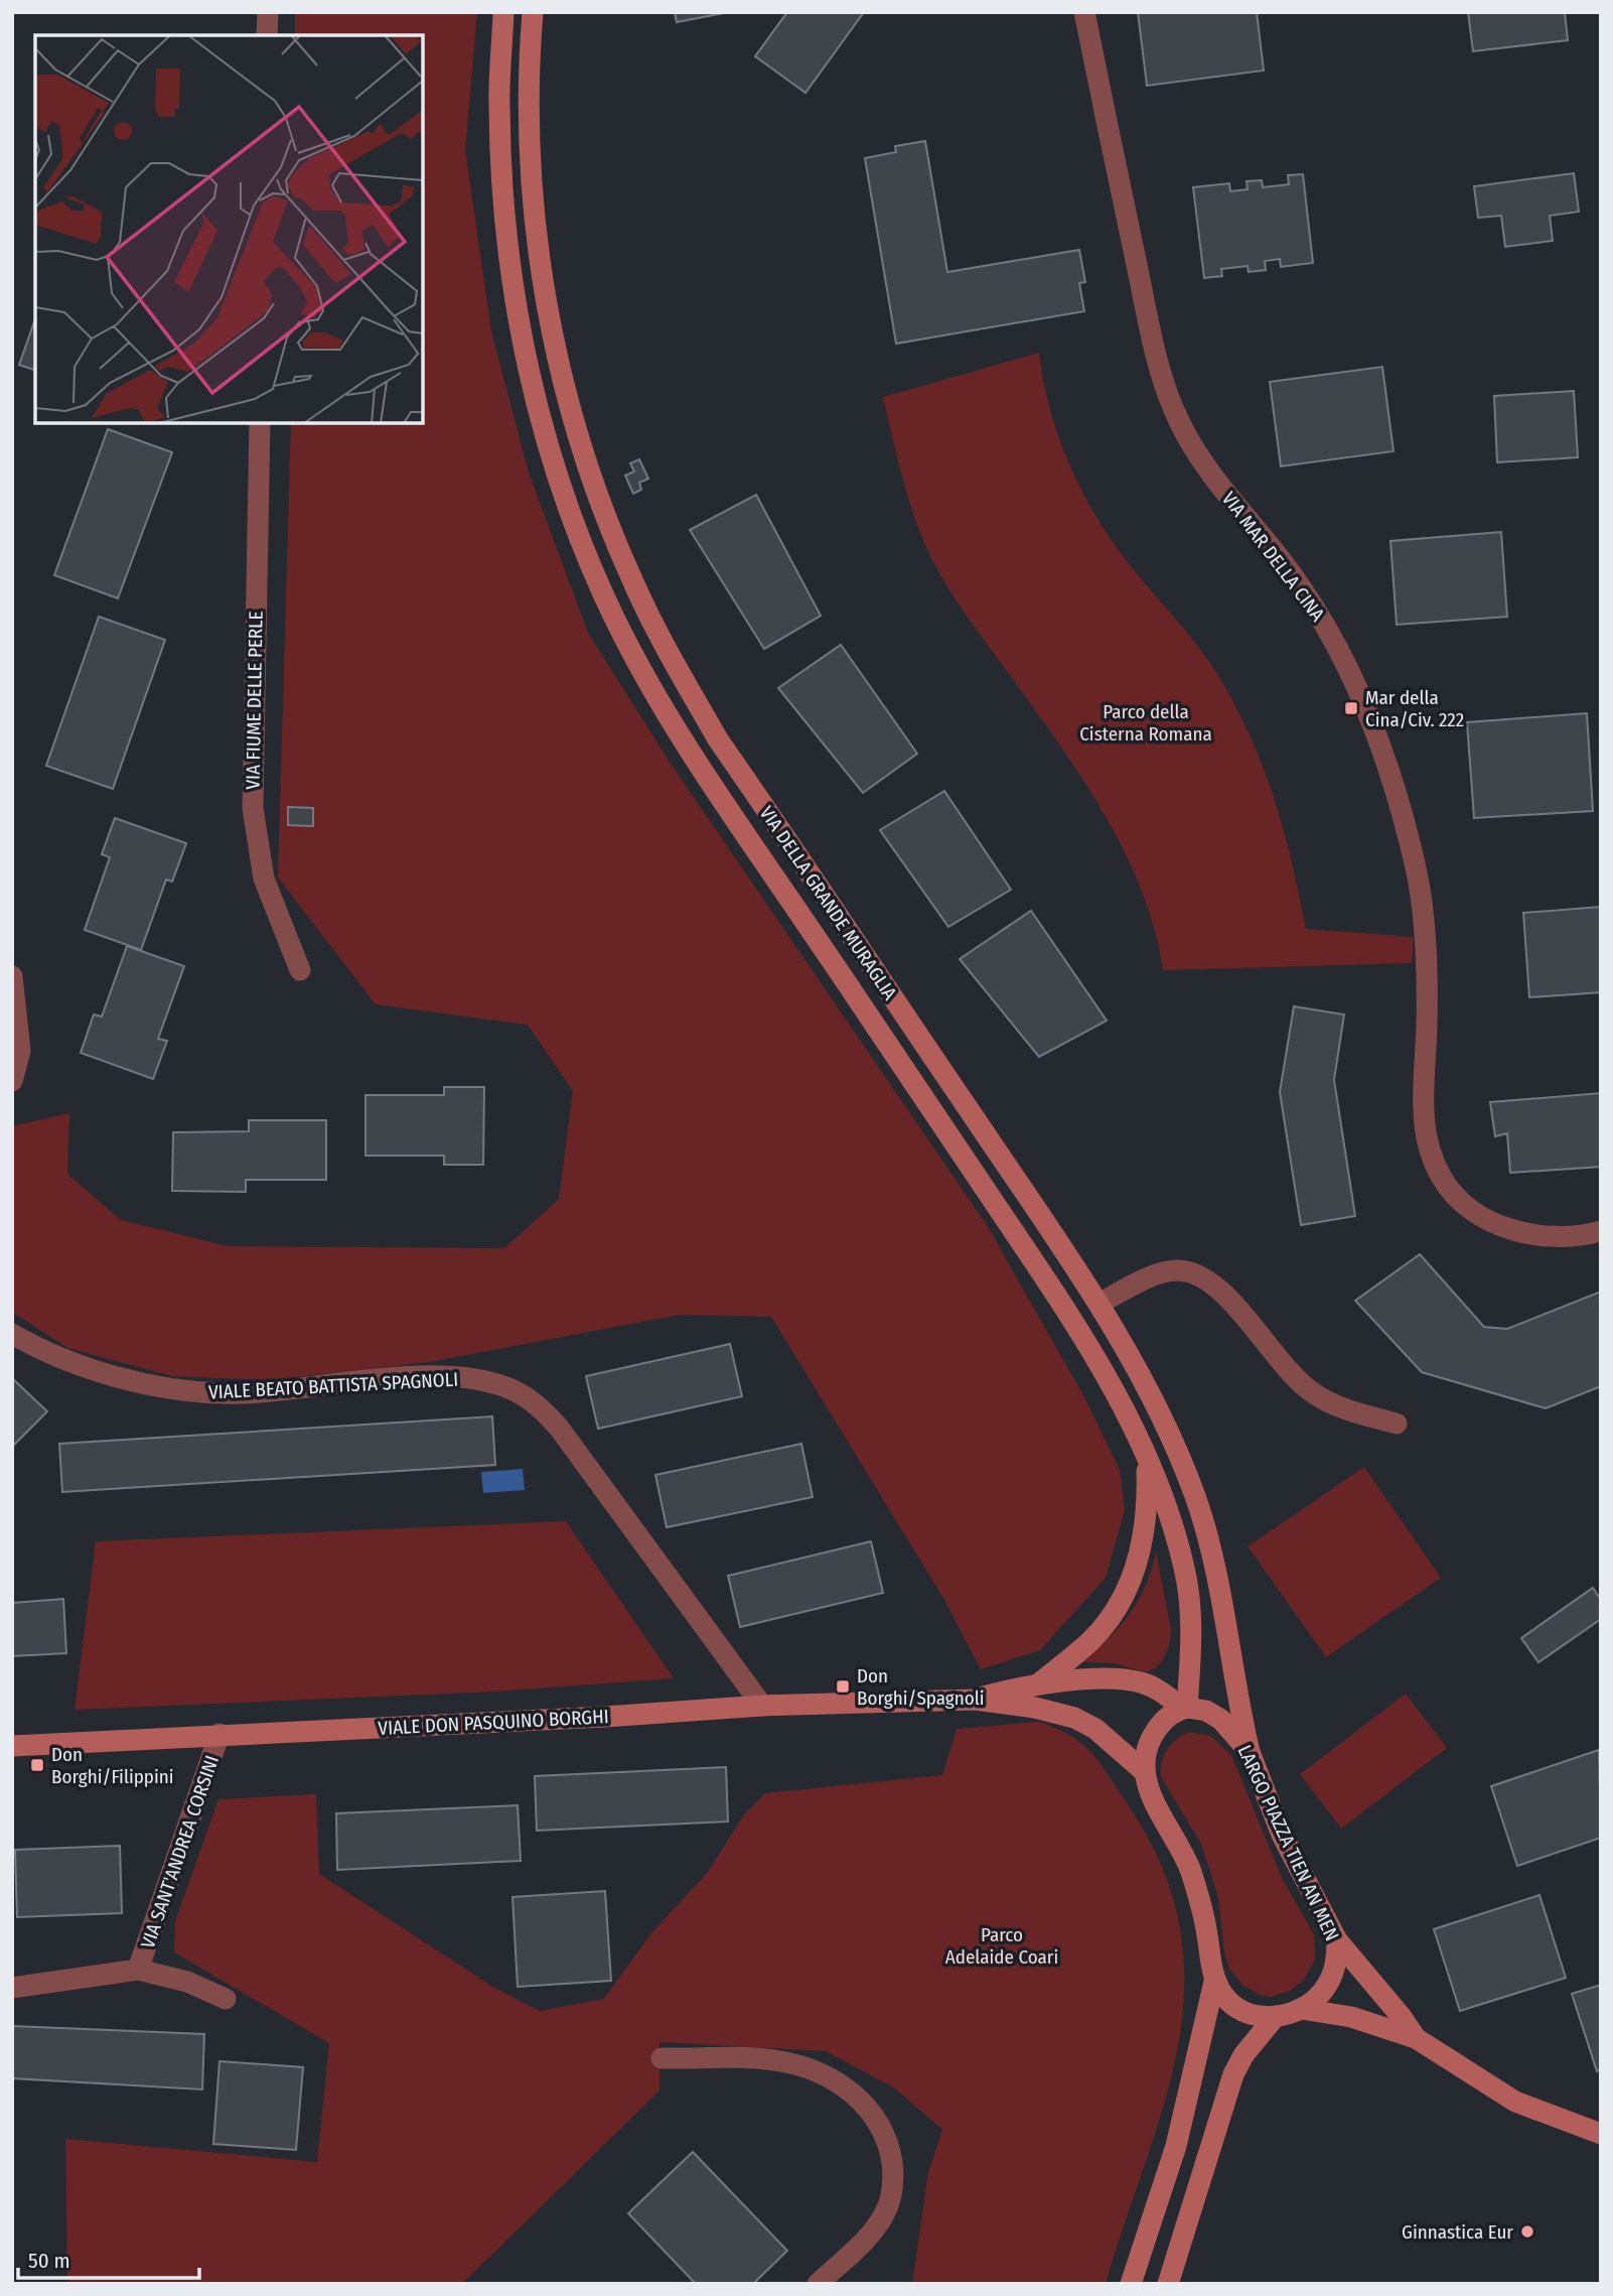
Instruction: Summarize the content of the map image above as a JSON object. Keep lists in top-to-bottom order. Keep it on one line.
{"streets":{"street":["VIA MAR DELLA CINA","VIA FIUME DELLE PERLE","VIA DELLA GRANDE MURAGLIA","VIALE BEATO BATTISTA SPAGNOLI","VIALE DON PASQUINO BORGHI","LARGO PIAZZA TIEN AN MEN","VIA SANT'ANDREA CORSINI"]},"crossings":[["VIA DELLA GRANDE MURAGLIA","VIALE DON PASQUINO BORGHI"],["VIA DELLA GRANDE MURAGLIA","LARGO PIAZZA TIEN AN MEN"],["VIALE BEATO BATTISTA SPAGNOLI","VIALE DON PASQUINO BORGHI"],["VIALE DON PASQUINO BORGHI","LARGO PIAZZA TIEN AN MEN"],["VIALE DON PASQUINO BORGHI","VIA SANT'ANDREA CORSINI"]],"parks":["Parco della Cisterna Romana","Parco Adelaide Coari"],"places":{"transit":["Mar della Cina/Civ. 222","Don Borghi/Spagnoli","Don Borghi/Filippini"],"other":["Ginnastica Eur"]},"scale_bar":"50 m"}
